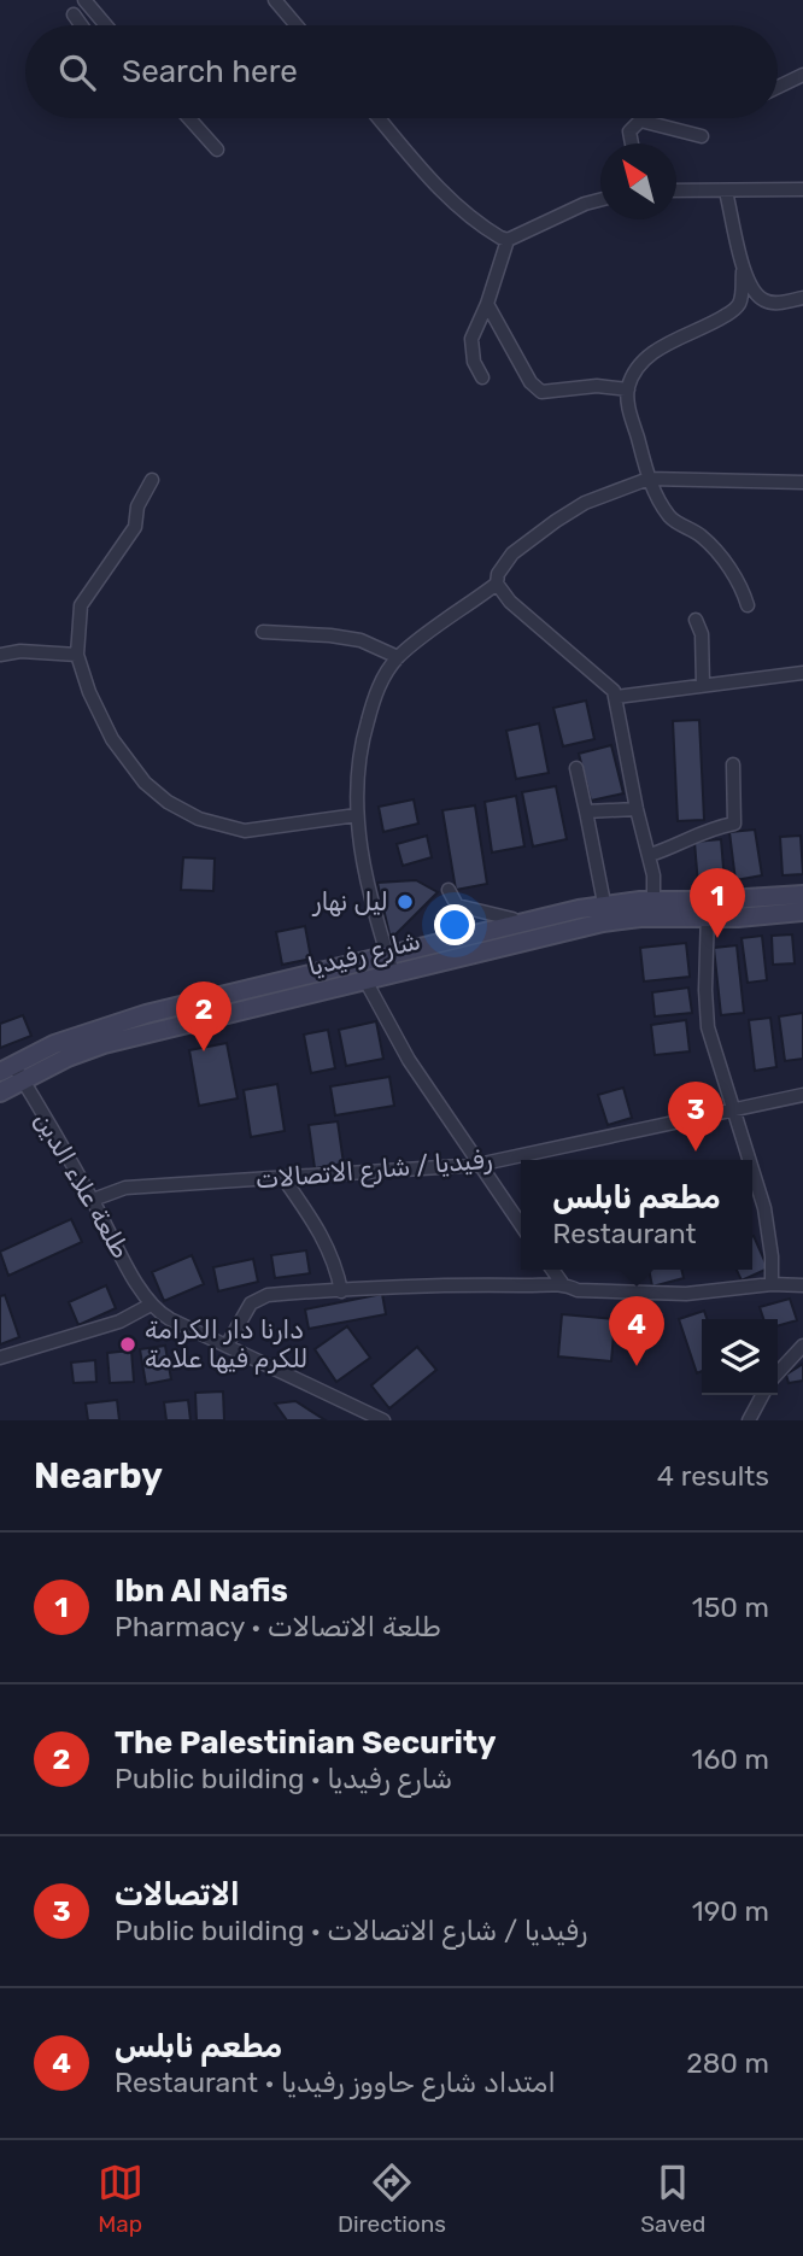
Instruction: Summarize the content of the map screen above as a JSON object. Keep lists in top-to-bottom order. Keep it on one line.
{"streets":{"main road":["شارع رفيديا"],"street":["رفيديا / شارع الاتصالات","طلعة علاء الدين"]},"crossings":[["شارع رفيديا","طلعة علاء الدين"],["رفيديا / شارع الاتصالات","طلعة علاء الدين"]],"places":["ليل نهار","دارنا دار الكرامة للكرم فيها علامة"],"north":"top left","page":{"search":"Search here","pins":["1","2","3","4"],"popup":["مطعم نابلس","Restaurant"],"heading":["Nearby","4 results"],"list":[{"mark":"1","name":"Ibn Al Nafis","note":"Pharmacy · طلعة الاتصالات","value":"150 m"},{"mark":"2","name":"The Palestinian Security","note":"Public building · شارع رفيديا","value":"160 m"},{"mark":"3","name":"الاتصالات","note":"Public building · رفيديا / شارع الاتصالات","value":"190 m"},{"mark":"4","name":"مطعم نابلس","note":"Restaurant · امتداد شارع حاووز رفيديا","value":"280 m"}],"nav":["Map","Directions","Saved"]}}
